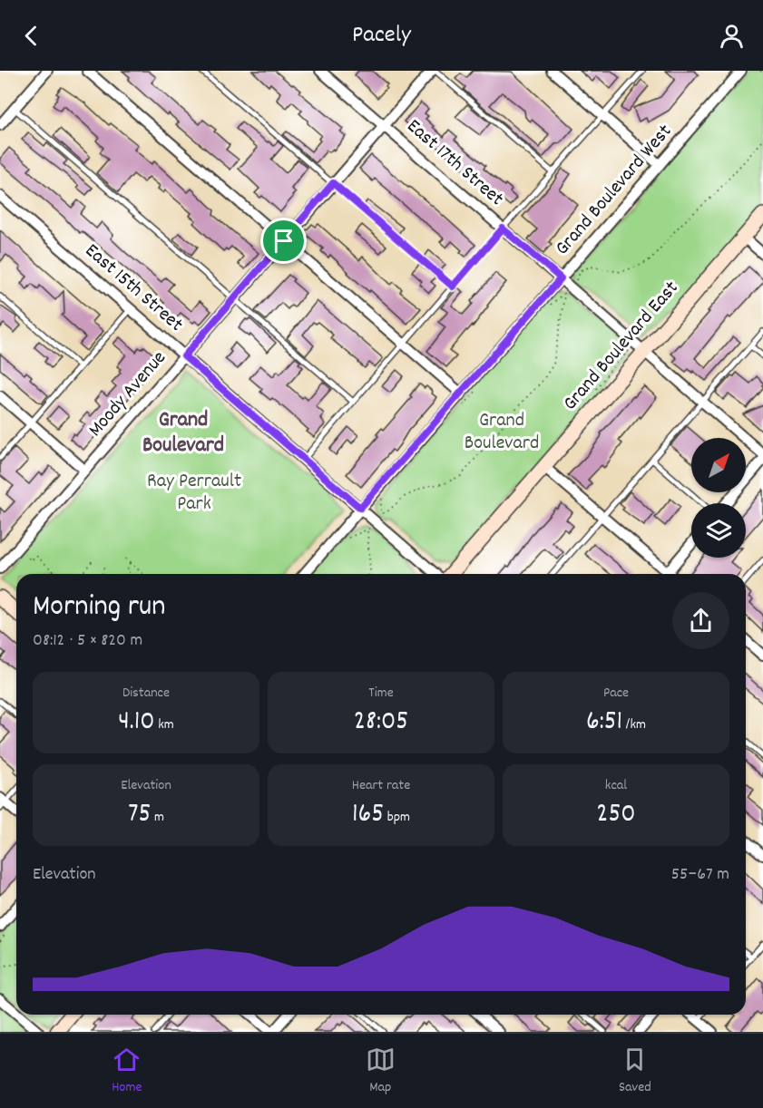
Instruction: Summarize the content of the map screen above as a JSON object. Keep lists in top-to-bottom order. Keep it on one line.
{"streets":{"main road":["Grand Boulevard East"],"street":["East 17th Street","Grand Boulevard West","East 15th Street","Moody Avenue"]},"crossings":[["East 17th Street","Grand Boulevard West"],["East 17th Street","Grand Boulevard East"],["East 17th Street","Moody Avenue"],["Grand Boulevard West","East 15th Street"],["East 15th Street","Moody Avenue"]],"districts":["Grand Boulevard"],"parks":["Grand Boulevard","Ray Perrault Park"],"north":"top right","page":{"header":"Pacely","heading":["Morning run","08:12 · 5 × 820 m"],"stats":[["Distance","4.10 km"],["Time","28:05"],["Pace","6:51 /km"],["Elevation","75 m"],["Heart rate","165 bpm"],["kcal","250"]],"chart":["Elevation","55–67 m"],"tabs":["Home","Map","Saved"]}}
